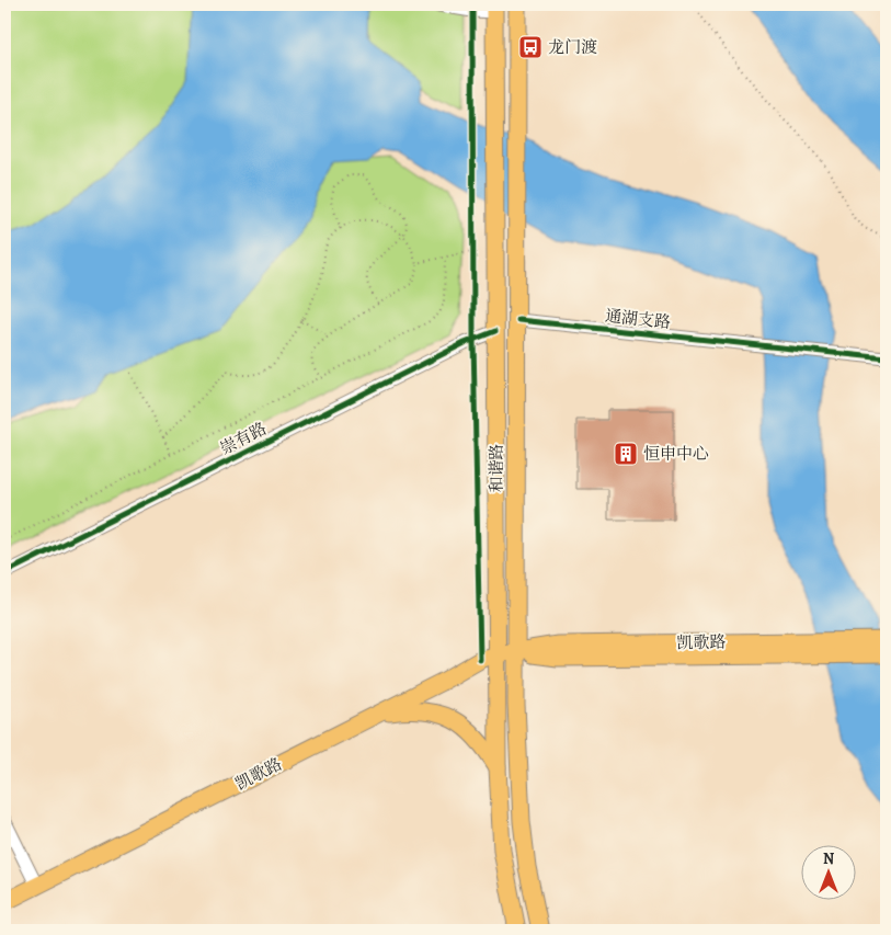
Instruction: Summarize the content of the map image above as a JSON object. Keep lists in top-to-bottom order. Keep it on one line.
{"streets":{"main road":["和谐路","凯歌路"],"street":["通湖支路","崇有路"]},"crossings":[["通湖支路","和谐路"],["崇有路","和谐路"],["和谐路","凯歌路"]],"places":{"bus stop":["龙门渡"],"building":["恒申中心"]},"north":"top"}
